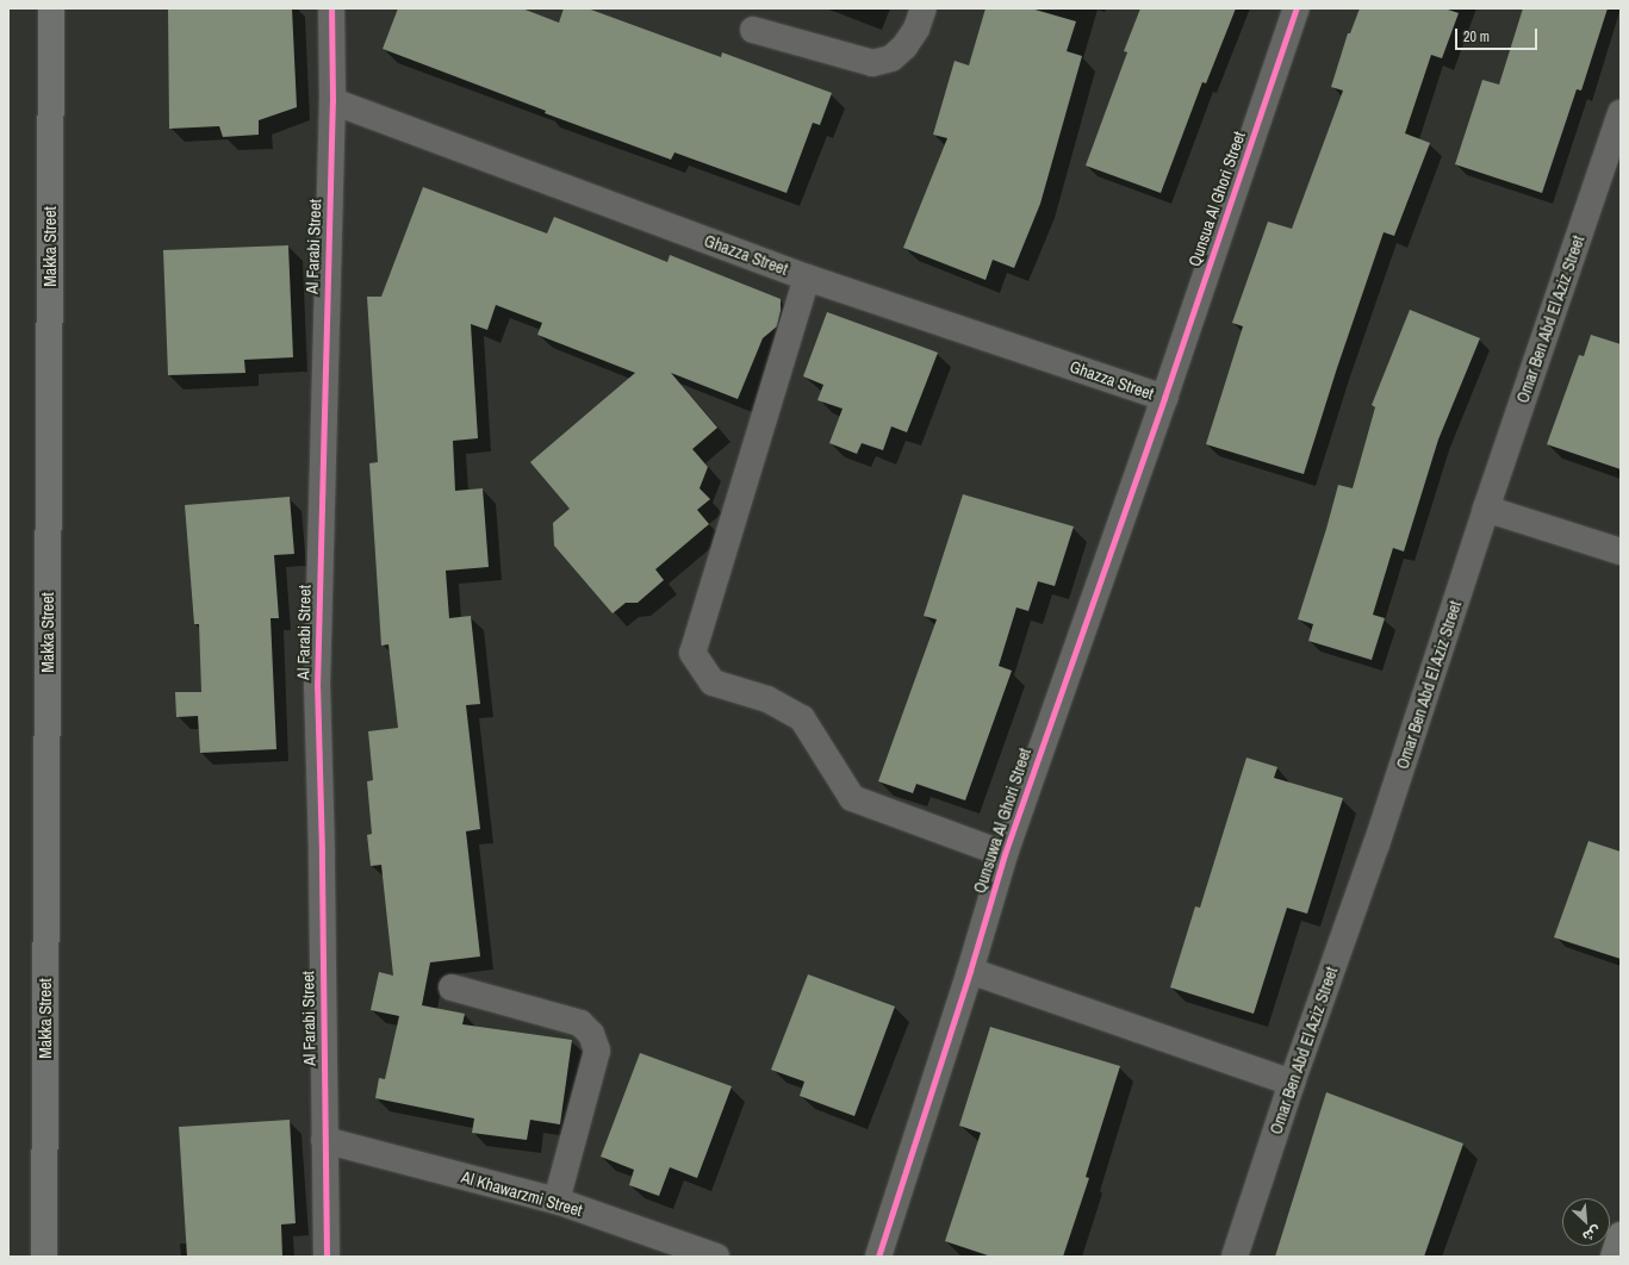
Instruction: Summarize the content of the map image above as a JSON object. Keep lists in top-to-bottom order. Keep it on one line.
{"streets":{"main road":["Makka Street"],"street":["Qunsua Al Ghori Street","Al Farabi Street","Ghazza Street","Omar Ben Abd El Aziz Street","Qunsuwa Al Ghori Street","Al Khawarzmi Street"]},"crossings":[["Qunsua Al Ghori Street","Ghazza Street"],["Qunsua Al Ghori Street","Qunsuwa Al Ghori Street"],["Al Farabi Street","Ghazza Street"],["Al Farabi Street","Al Khawarzmi Street"],["Ghazza Street","Qunsuwa Al Ghori Street"]],"scale_bar":"20 m","north":"bottom right"}
